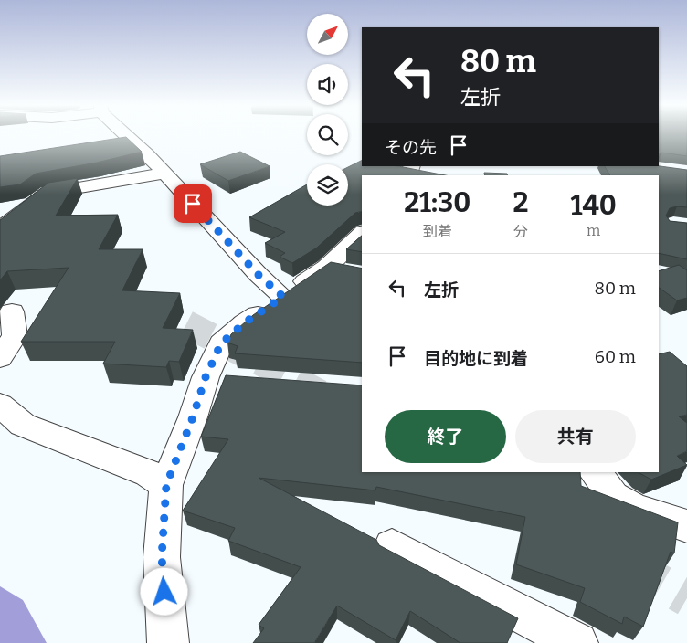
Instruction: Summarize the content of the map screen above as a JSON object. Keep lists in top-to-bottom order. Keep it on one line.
{"north":"top right","page":{"turn":["80 m","左折"],"then":"その先","eta":["21:30","到着","2","分","140","m"],"list":[{"name":"左折","value":"80 m"},{"name":"目的地に到着","value":"60 m"}],"buttons":["終了","共有"]}}
